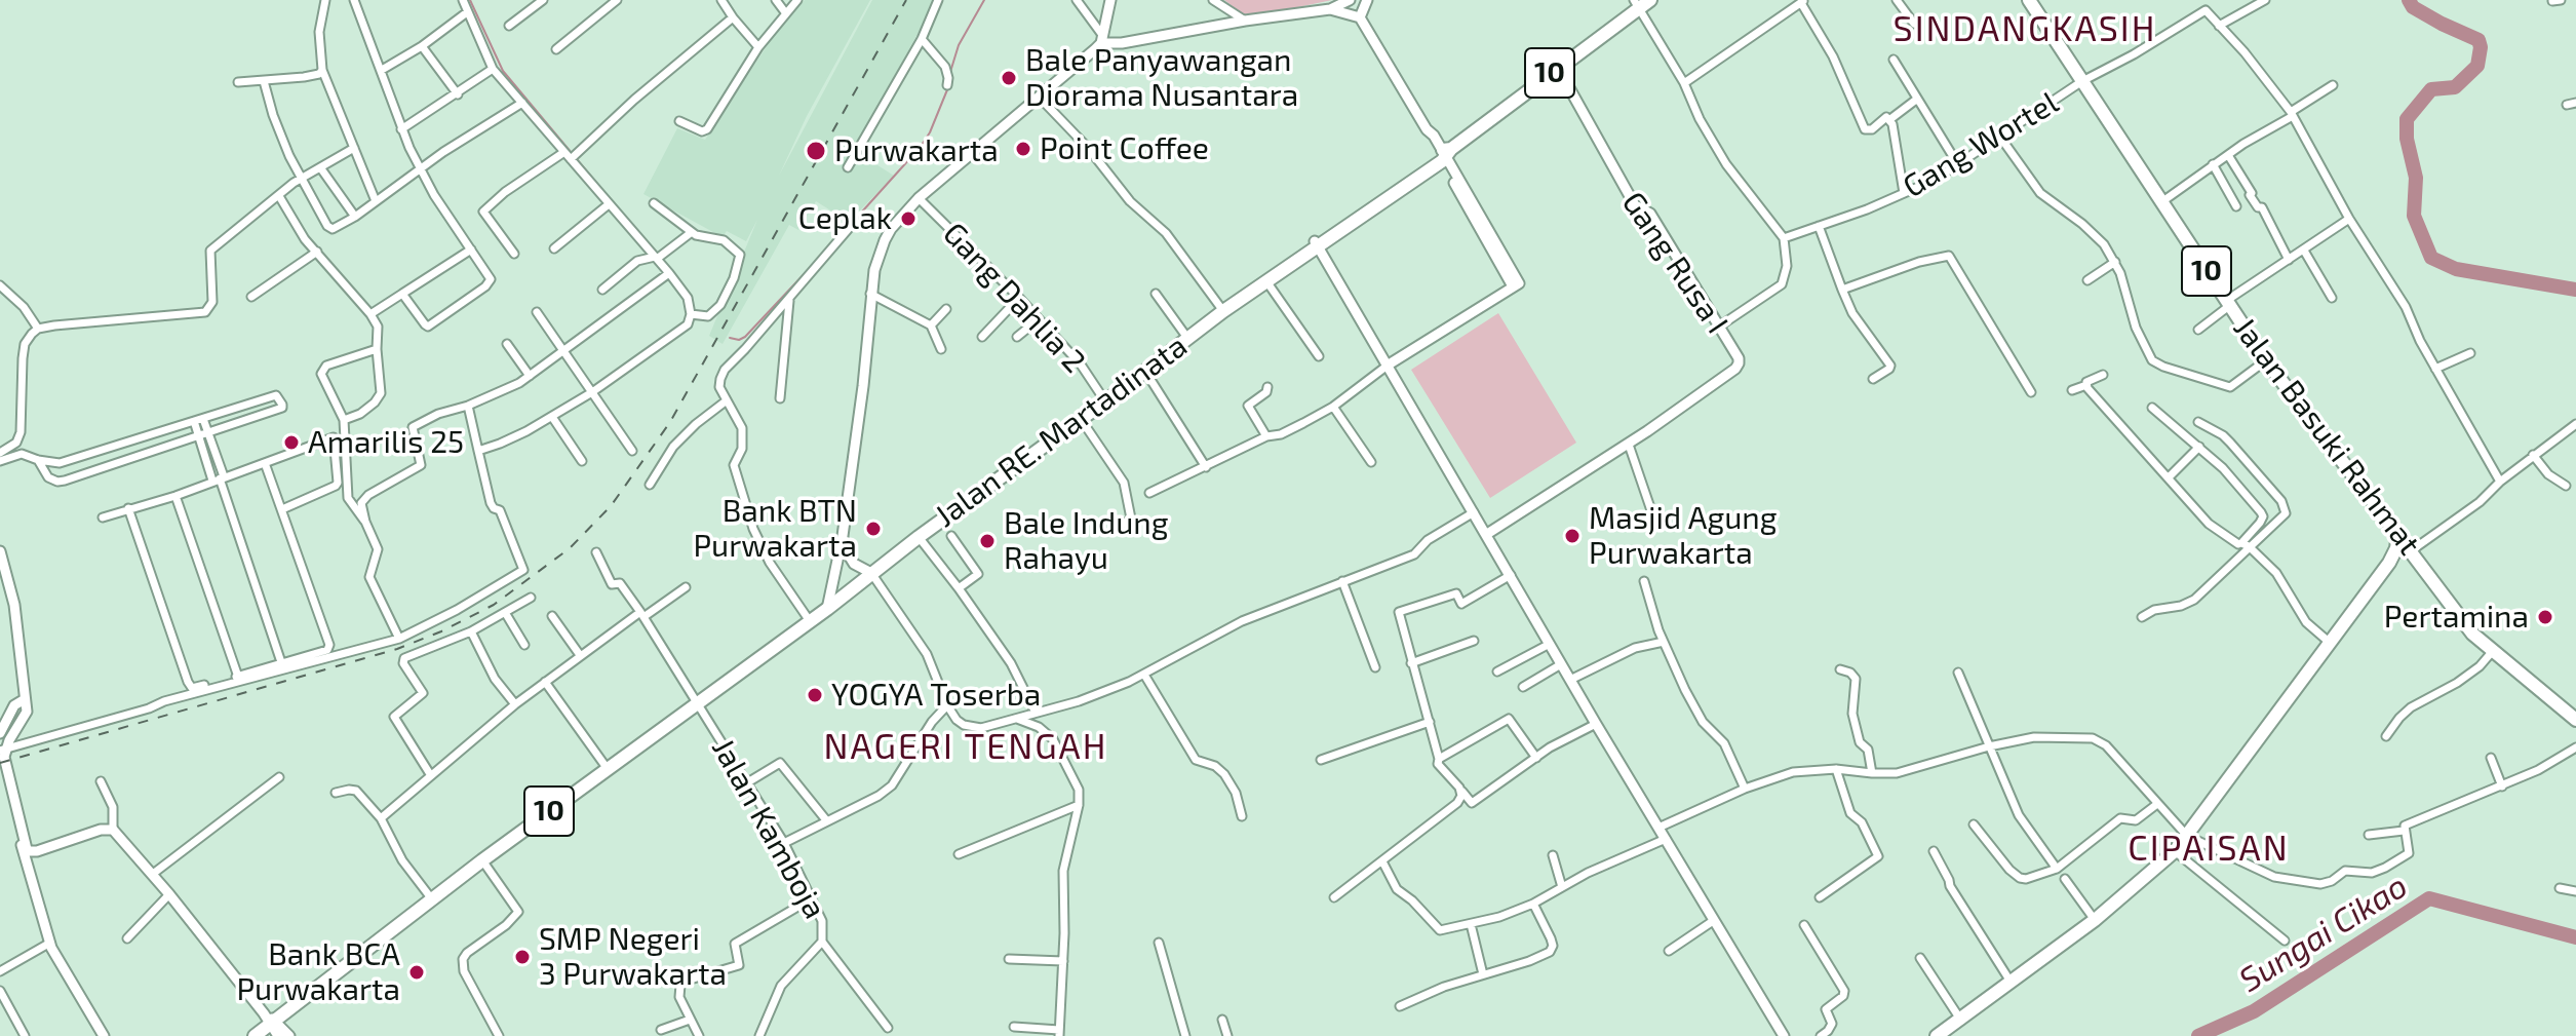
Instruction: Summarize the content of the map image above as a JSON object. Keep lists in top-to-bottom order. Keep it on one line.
{"streets":{"highway":["10","Jalan RE. Martadinata","Jalan Basuki Rahmat"],"street":["Gang Wortel","Gang Rusa I","Gang Dahlia 2","Jalan Kamboja"]},"crossings":[["10","Jalan RE. Martadinata"],["10","Jalan Kamboja"],["Gang Wortel","Jalan Basuki Rahmat"],["Gang Rusa I","Jalan RE. Martadinata"],["Gang Dahlia 2","Jalan RE. Martadinata"]],"districts":["SINDANGKASIH","NAGERI TENGAH","CIPAISAN"],"water":["Sungai Cikao"],"places":["Bale Panyawangan Diorama Nusantara","Point Coffee","Purwakarta","Ceplak","Amarilis 25","Bank BTN Purwakarta","Masjid Agung Purwakarta","Bale Indung Rahayu","Pertamina","YOGYA Toserba","SMP Negeri 3 Purwakarta","Bank BCA Purwakarta"]}
